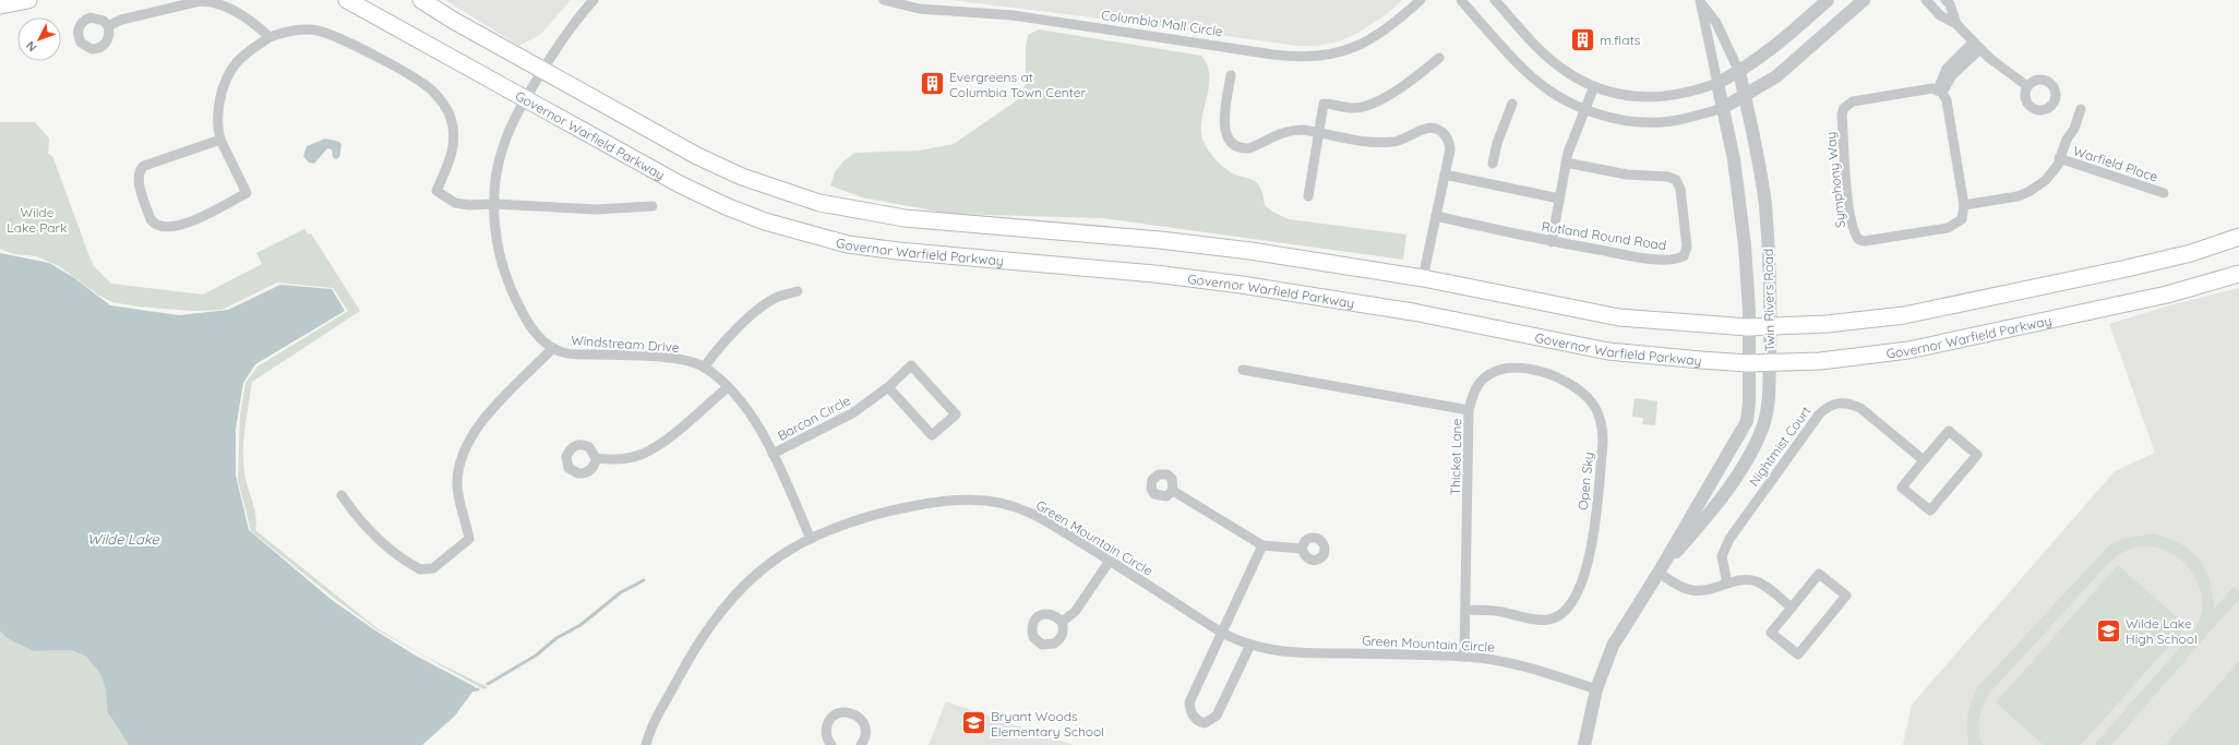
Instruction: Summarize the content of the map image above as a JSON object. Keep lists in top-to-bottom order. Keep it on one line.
{"streets":{"main road":["Governor Warfield Parkway"],"street":["Columbia Mall Circle","Warfield Place","Symphony Way","Rutland Round Road","Twin Rivers Road","Windstream Drive","Barcan Circle","Nightmist Court","Thicket Lane","Open Sky","Green Mountain Circle"]},"crossings":[["Governor Warfield Parkway","Twin Rivers Road"],["Governor Warfield Parkway","Windstream Drive"],["Warfield Place","Symphony Way"],["Twin Rivers Road","Green Mountain Circle"],["Windstream Drive","Barcan Circle"],["Windstream Drive","Green Mountain Circle"],["Thicket Lane","Open Sky"],["Thicket Lane","Green Mountain Circle"]],"water":["Wilde Lake"],"parks":["Wilde Lake Park"],"places":{"building":["m.flats","Evergreens at Columbia Town Center"],"school or university":["Wilde Lake High School","Bryant Woods Elementary School"]},"north":"bottom left"}
